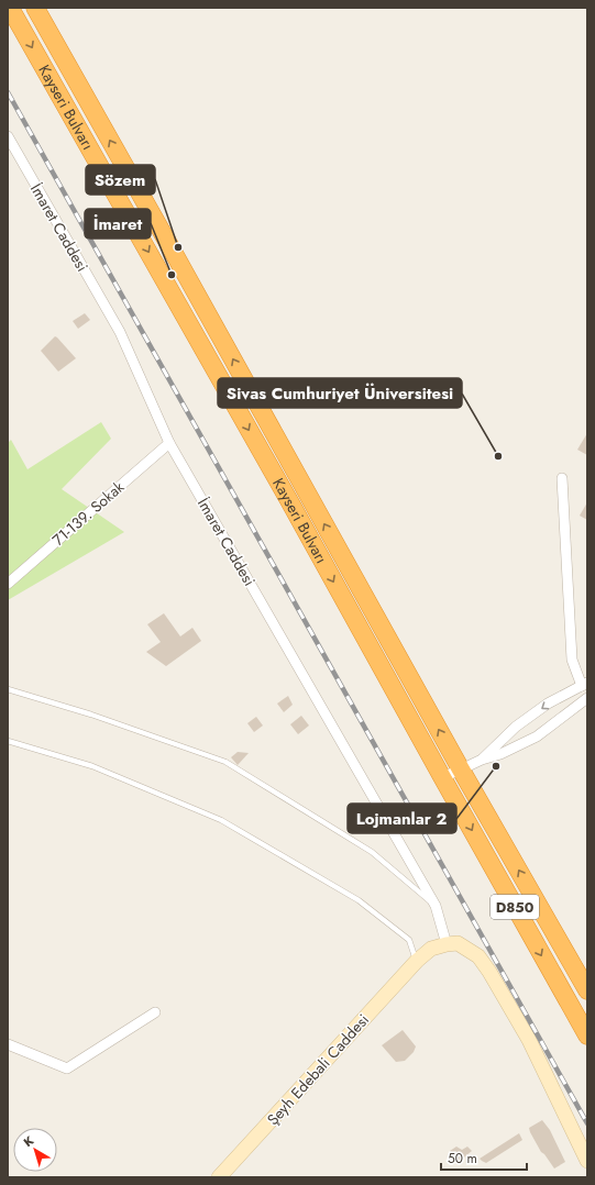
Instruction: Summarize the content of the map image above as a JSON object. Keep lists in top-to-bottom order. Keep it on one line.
{"streets":{"highway":["Kayseri Bulvarı","D850"],"street":["İmaret Caddesi","71-139. Sokak","Şeyh Edebali Caddesi"]},"crossings":[["İmaret Caddesi","71-139. Sokak"],["İmaret Caddesi","Şeyh Edebali Caddesi"]],"places":["Sözem","İmaret","Sivas Cumhuriyet Üniversitesi","Lojmanlar 2"],"scale_bar":"50 m","north":"top left"}
